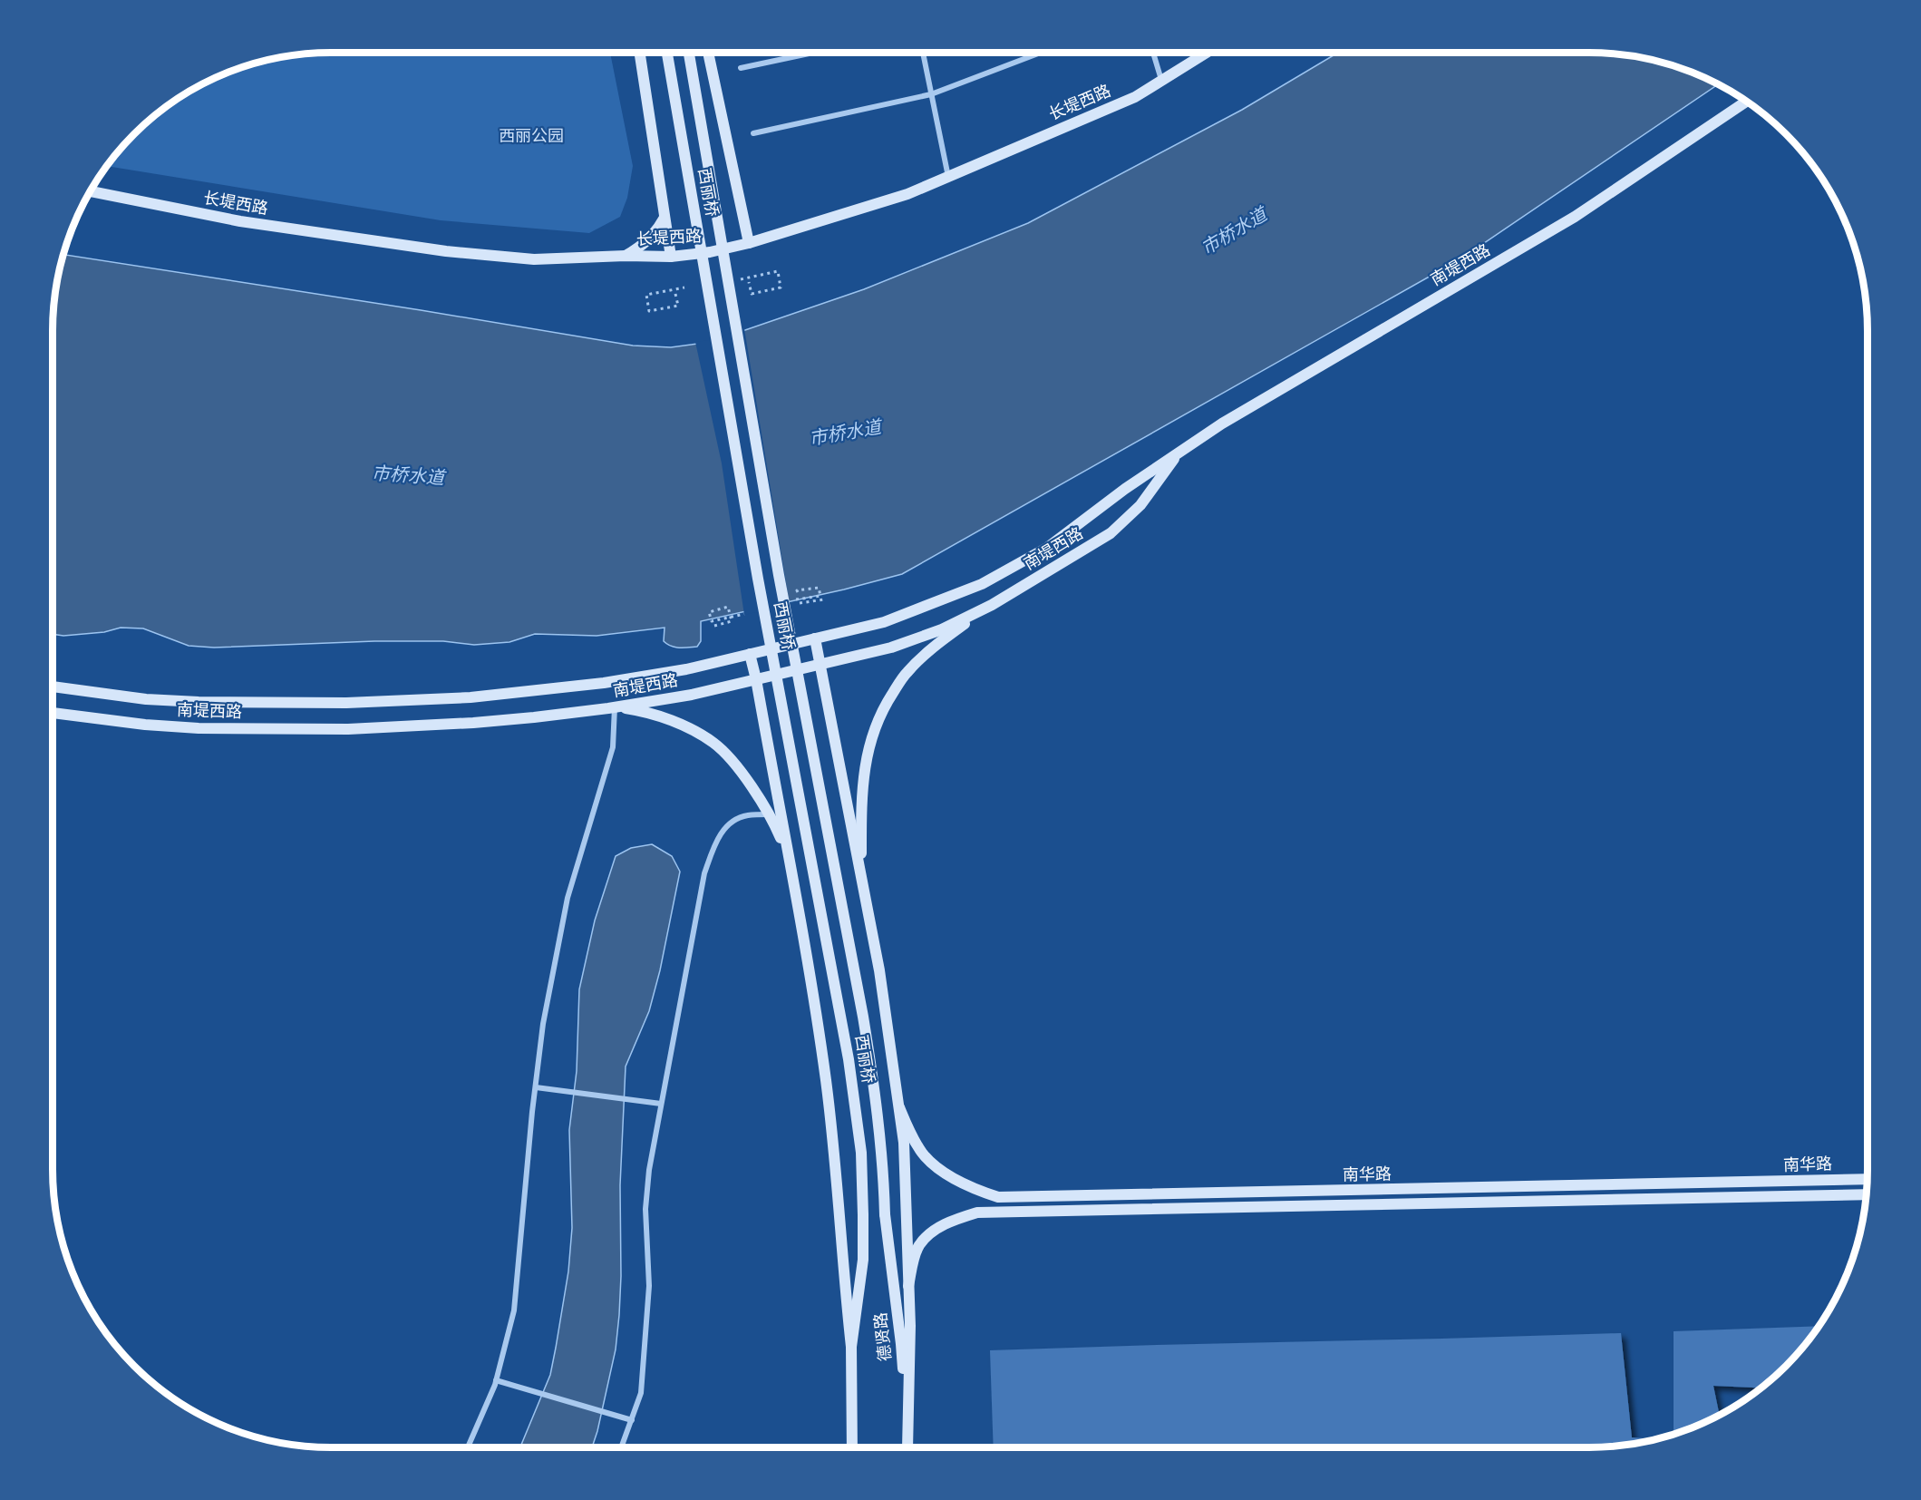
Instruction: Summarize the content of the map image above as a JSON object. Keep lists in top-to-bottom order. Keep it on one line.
{"streets":{"street":["长堤西路","西丽桥","南堤西路","南华路","德贤路"]},"crossings":[["西丽桥","德贤路"]],"water":["市桥水道"],"parks":["西丽公园"]}
